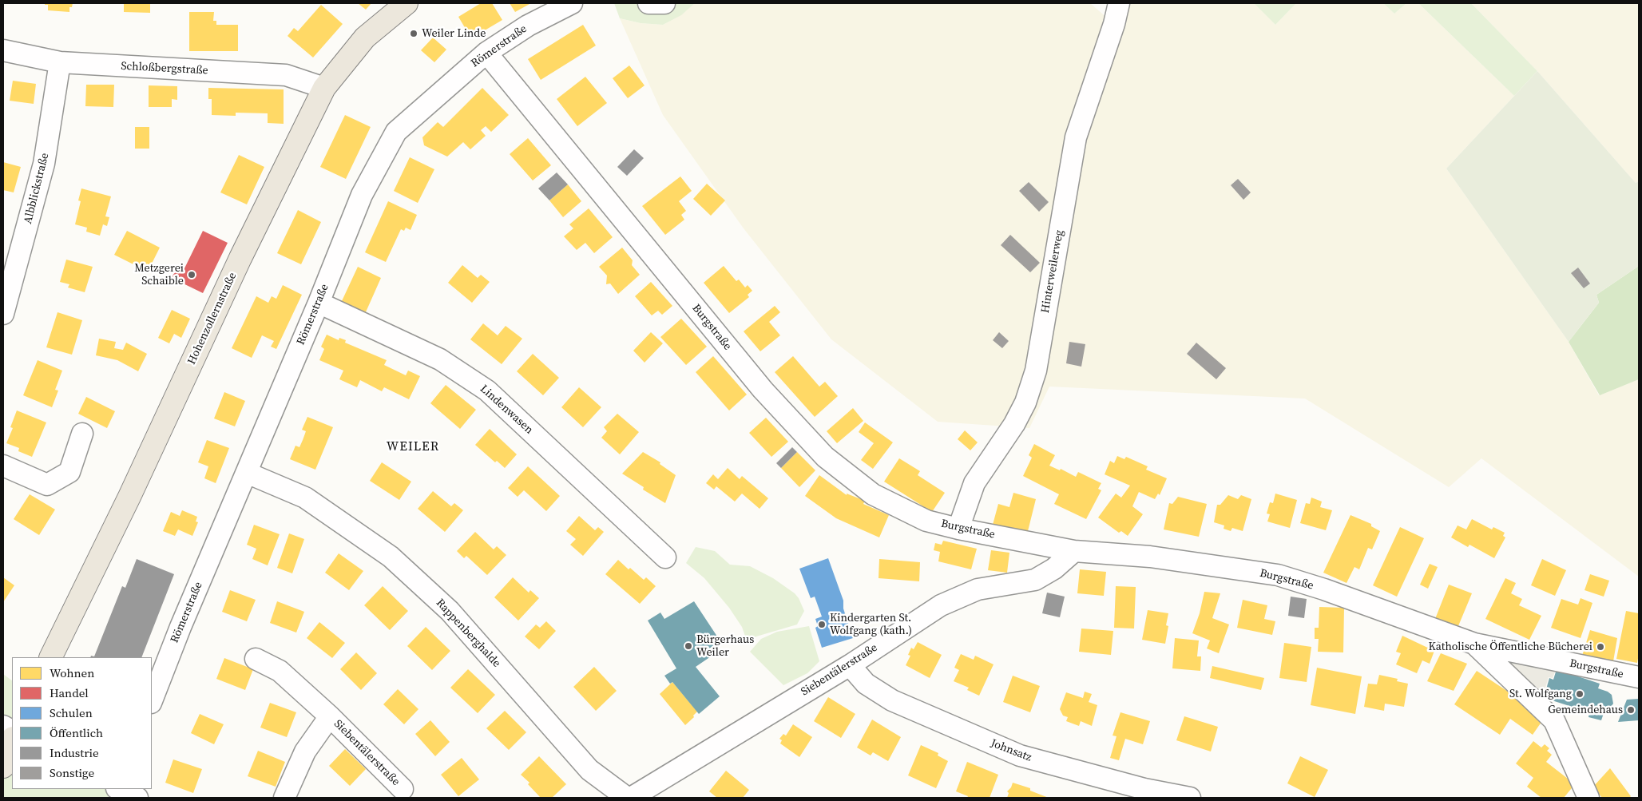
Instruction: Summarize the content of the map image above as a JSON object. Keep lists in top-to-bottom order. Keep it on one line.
{"streets":{"main road":["Hohenzollernstraße"],"street":["Römerstraße","Schloßbergstraße","Albblickstraße","Hinterweilerweg","Burgstraße","Lindenwasen","Rappenberghalde","Siebentälerstraße","Johnsatz"]},"crossings":[["Römerstraße","Burgstraße"],["Römerstraße","Lindenwasen"],["Römerstraße","Rappenberghalde"],["Schloßbergstraße","Albblickstraße"],["Schloßbergstraße","Hohenzollernstraße"],["Hinterweilerweg","Burgstraße"],["Burgstraße","Siebentälerstraße"],["Siebentälerstraße","Johnsatz"]],"districts":["WEILER"],"places":["Weiler Linde","Metzgerei Schaible","Kindergarten St. Wolfgang (kath.)","Bürgerhaus Weiler","Katholische Öffentliche Bücherei","St. Wolfgang","Gemeindehaus"],"legend":["Wohnen","Handel","Schulen","Öffentlich","Industrie","Sonstige"]}
